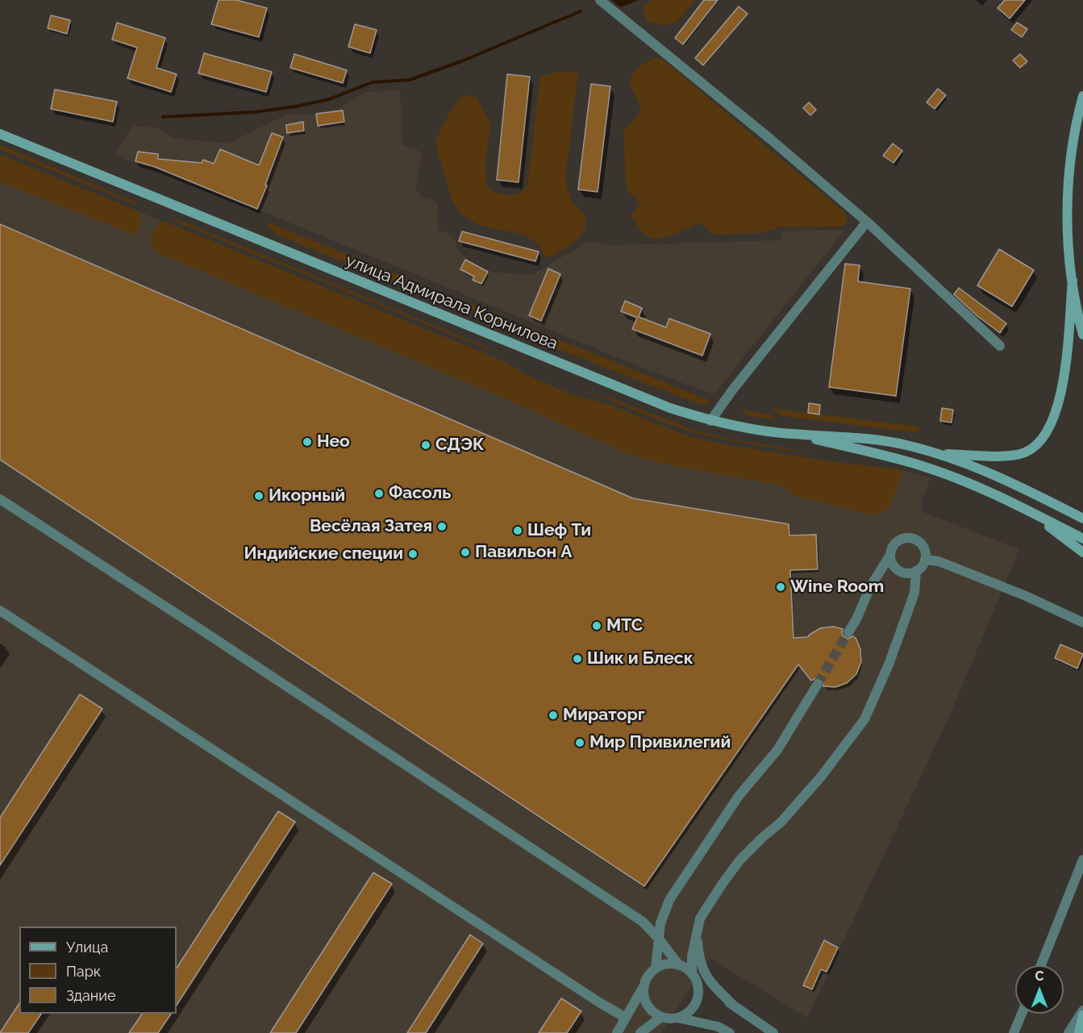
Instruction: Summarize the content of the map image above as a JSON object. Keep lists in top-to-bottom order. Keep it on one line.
{"streets":{"main road":["улица Адмирала Корнилова"]},"places":["Нео","СДЭК","Фасоль","Икорный","Весёлая Затея","Шеф Ти","Павильон А","Индийские специи","Wine Room","МТС","Шик и Блеск","Мираторг","Мир Привилегий"],"legend":["Улица","Парк","Здание"],"north":"top"}
